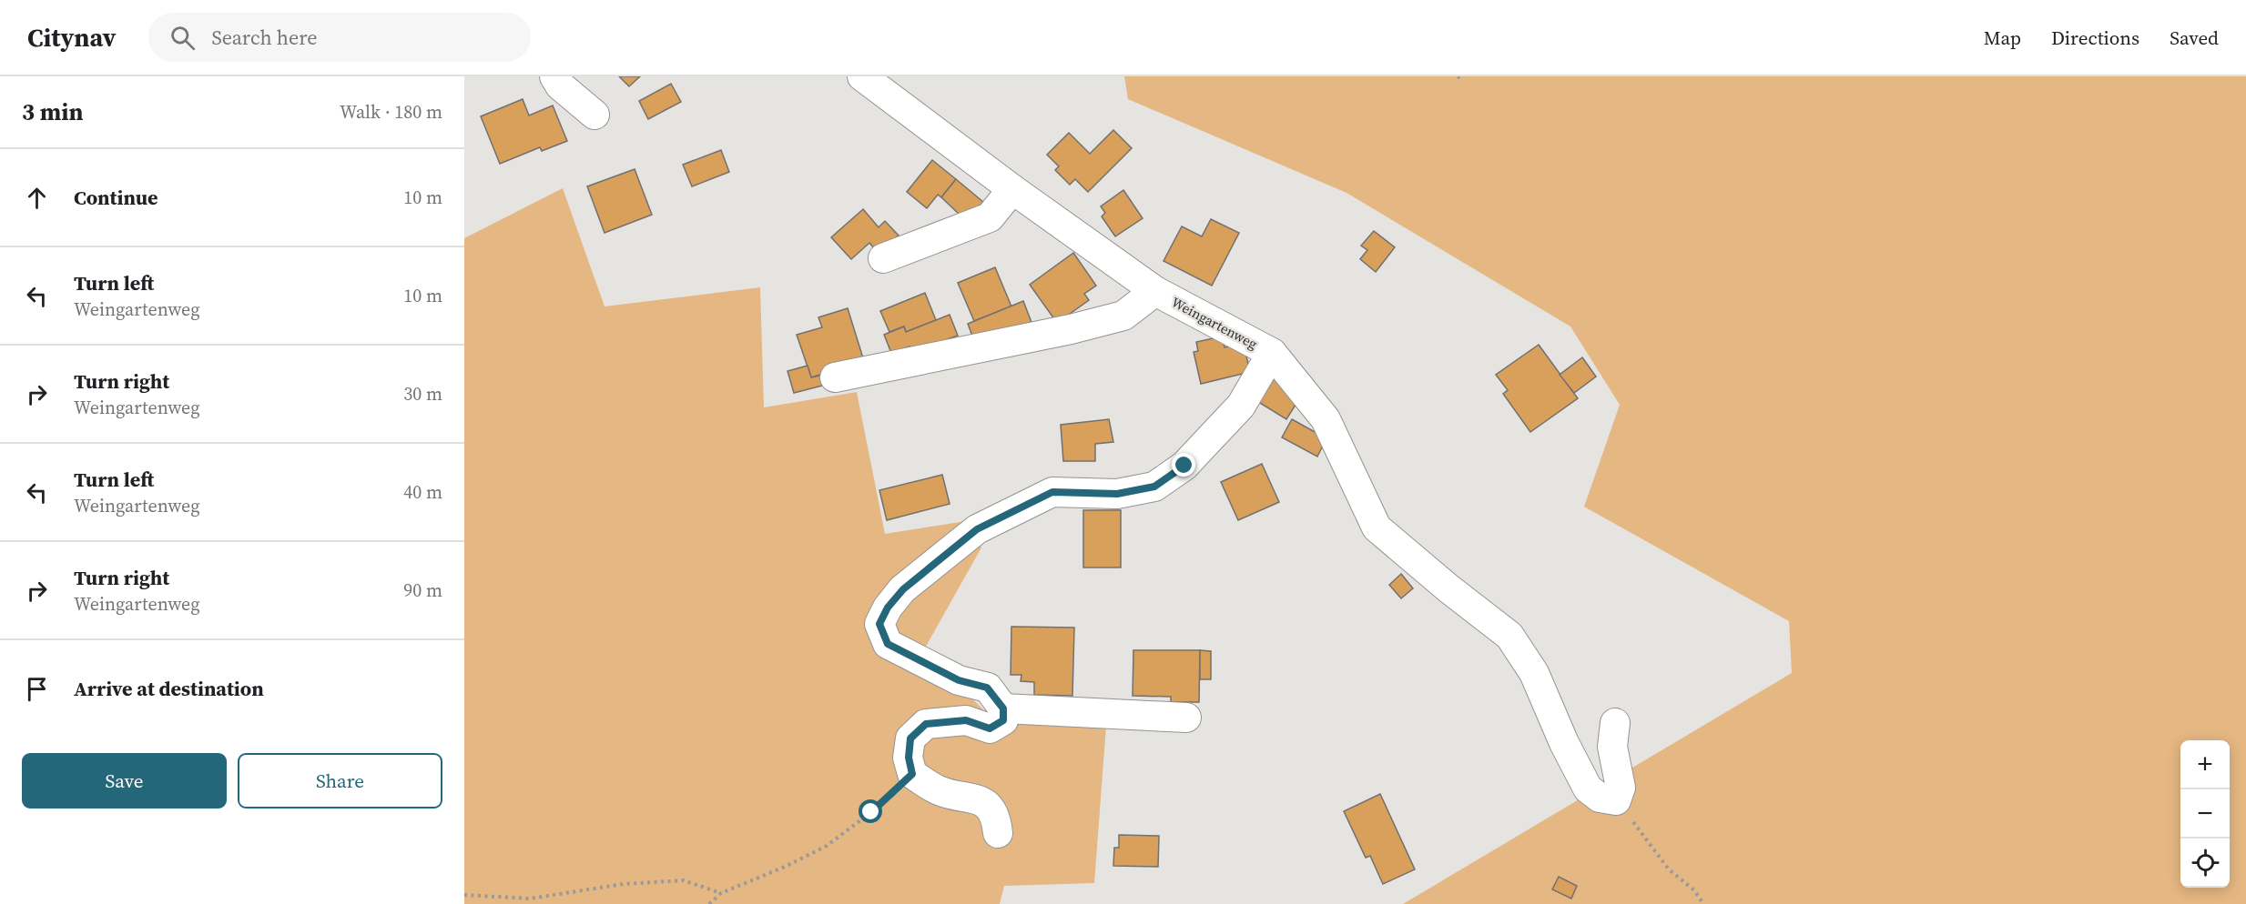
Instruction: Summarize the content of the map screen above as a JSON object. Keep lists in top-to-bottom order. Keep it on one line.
{"streets":{"street":["Weingartenweg"]},"page":{"header":"Citynav","search":"Search here","nav":["Map","Directions","Saved"],"heading":["3 min","Walk · 180 m"],"list":[["Continue","10 m"],["Turn left","Weingartenweg","10 m"],["Turn right","Weingartenweg","30 m"],["Turn left","Weingartenweg","40 m"],["Turn right","Weingartenweg","90 m"],"Arrive at destination"],"buttons":["Save","Share"],"map_buttons":["+","−"]}}
